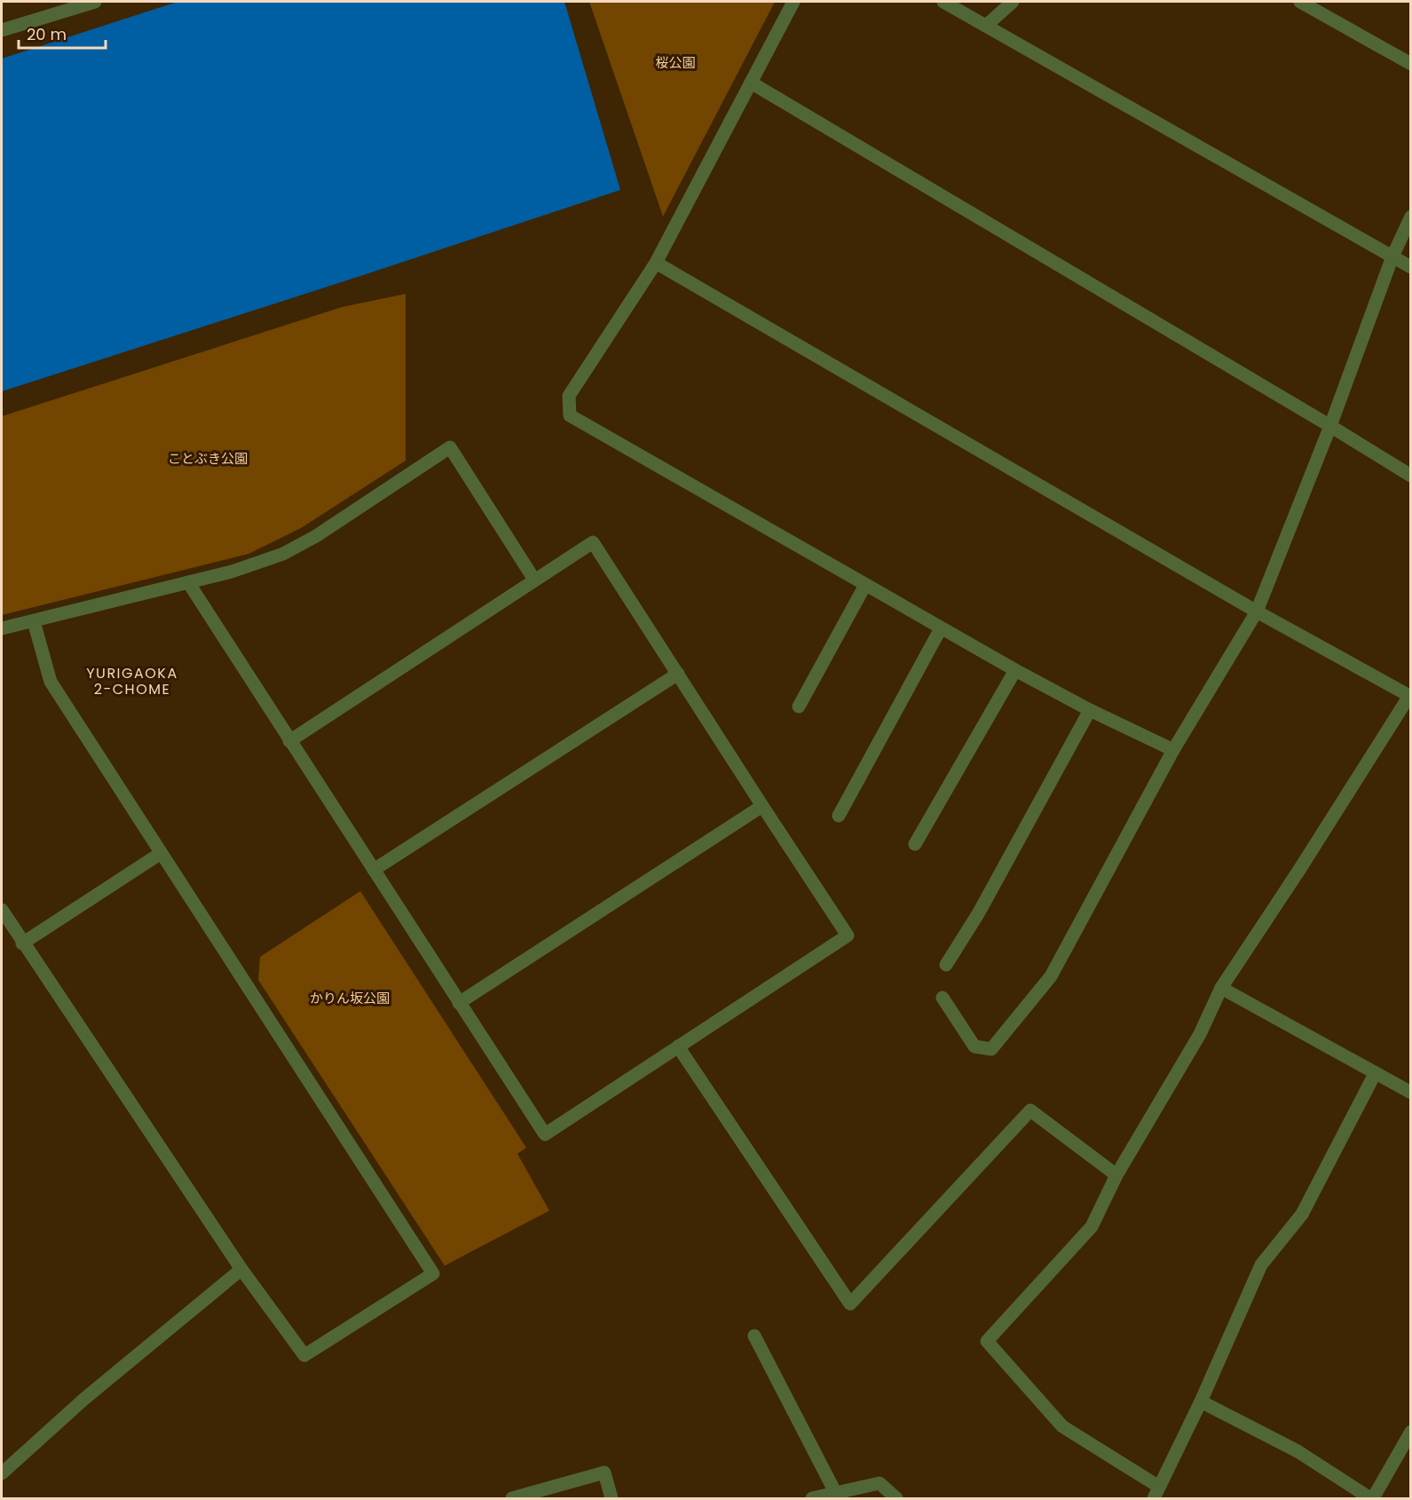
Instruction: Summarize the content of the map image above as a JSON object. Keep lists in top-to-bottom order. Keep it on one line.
{"districts":["YURIGAOKA 2-CHOME"],"parks":["桜公園","ことぶき公園","かりん坂公園"],"scale_bar":"20 m"}
